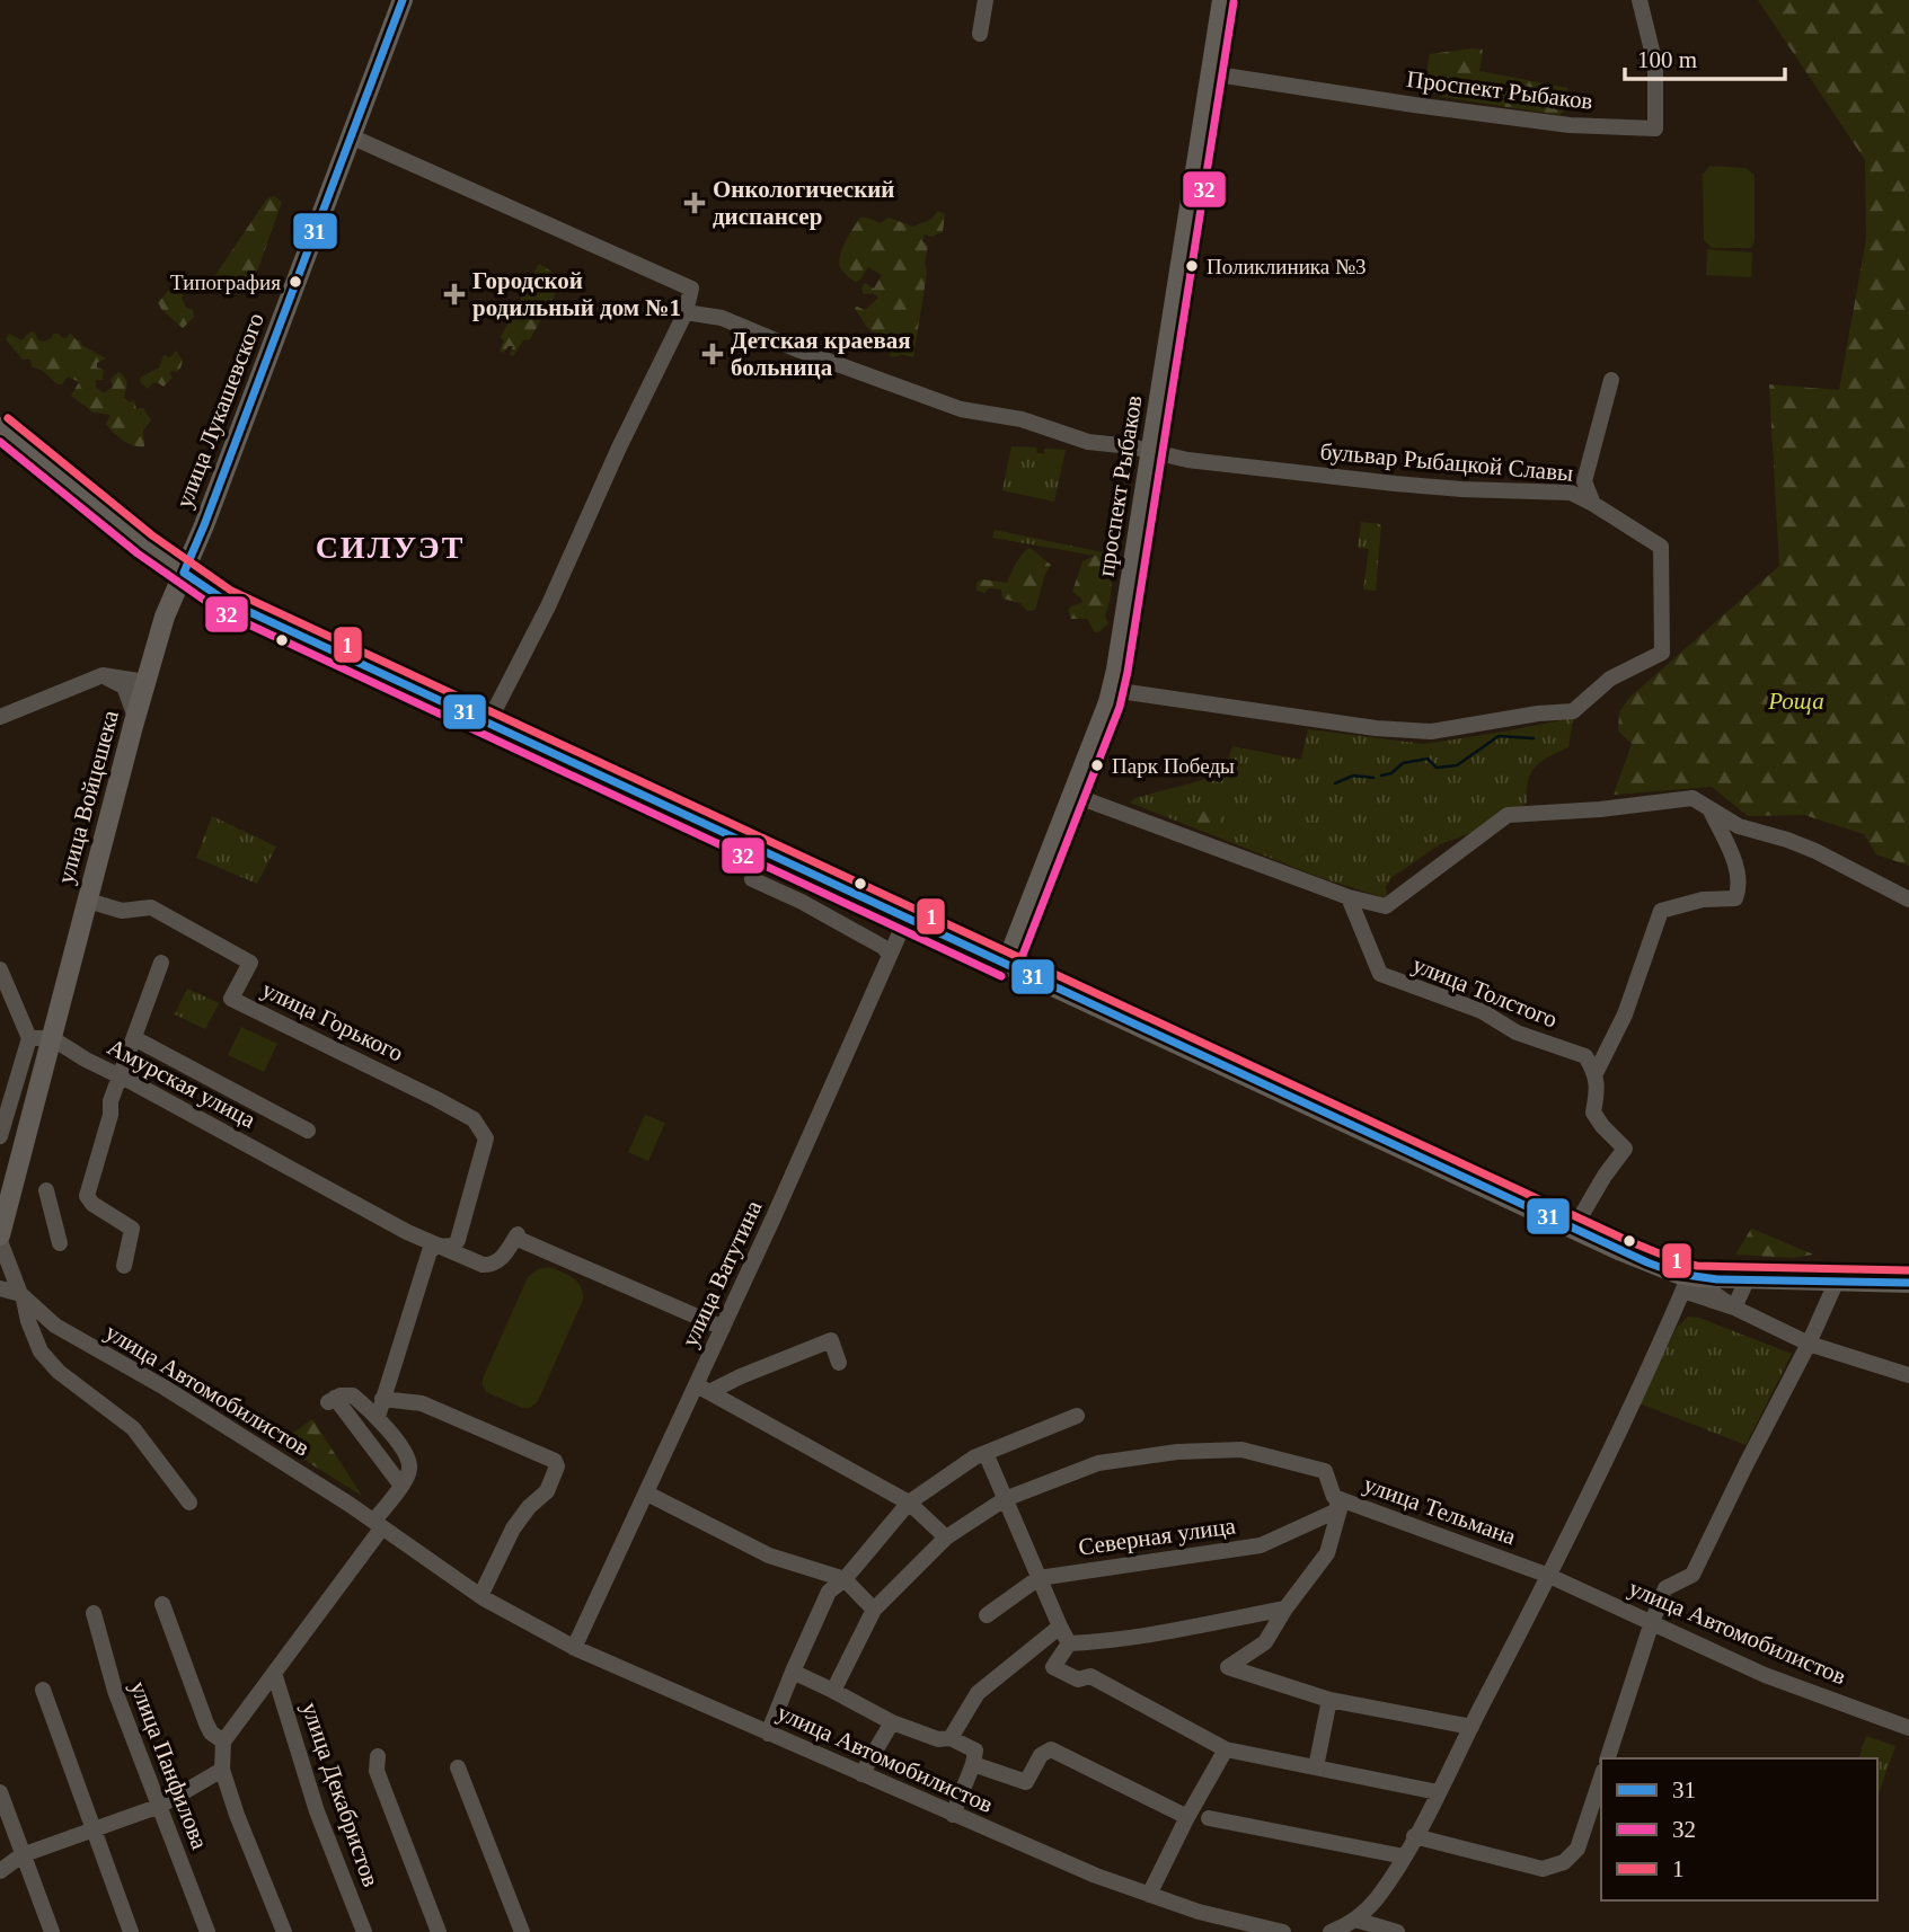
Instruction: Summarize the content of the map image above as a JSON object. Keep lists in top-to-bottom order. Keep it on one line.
{"streets":{"main road":["улица Лукашевского","проспект Рыбаков","улица Войцешека"],"street":["Проспект Рыбаков","бульвар Рыбацкой Славы","улица Толстого","улица Горького","Амурская улица","улица Ватутина","улица Автомобилистов","улица Тельмана","Северная улица","улица Панфилова","улица Декабристов"]},"crossings":[["Проспект Рыбаков","проспект Рыбаков"],["улица Лукашевского","улица Войцешека"],["бульвар Рыбацкой Славы","проспект Рыбаков"],["улица Войцешека","улица Горького"],["улица Войцешека","Амурская улица"],["улица Войцешека","улица Автомобилистов"],["улица Горького","Амурская улица"],["улица Ватутина","улица Автомобилистов"],["улица Автомобилистов","улица Тельмана"],["улица Тельмана","Северная улица"]],"districts":["СИЛУЭТ"],"parks":["Роща"],"places":{"health":["Онкологический диспансер","Городской родильный дом №1","Детская краевая больница"],"other":["Поликлиника №3","Типография","Парк Победы"]},"lines":["transit line 31","transit line 32","transit line 1"],"legend":["31","32","1"],"scale_bar":"100 m"}
